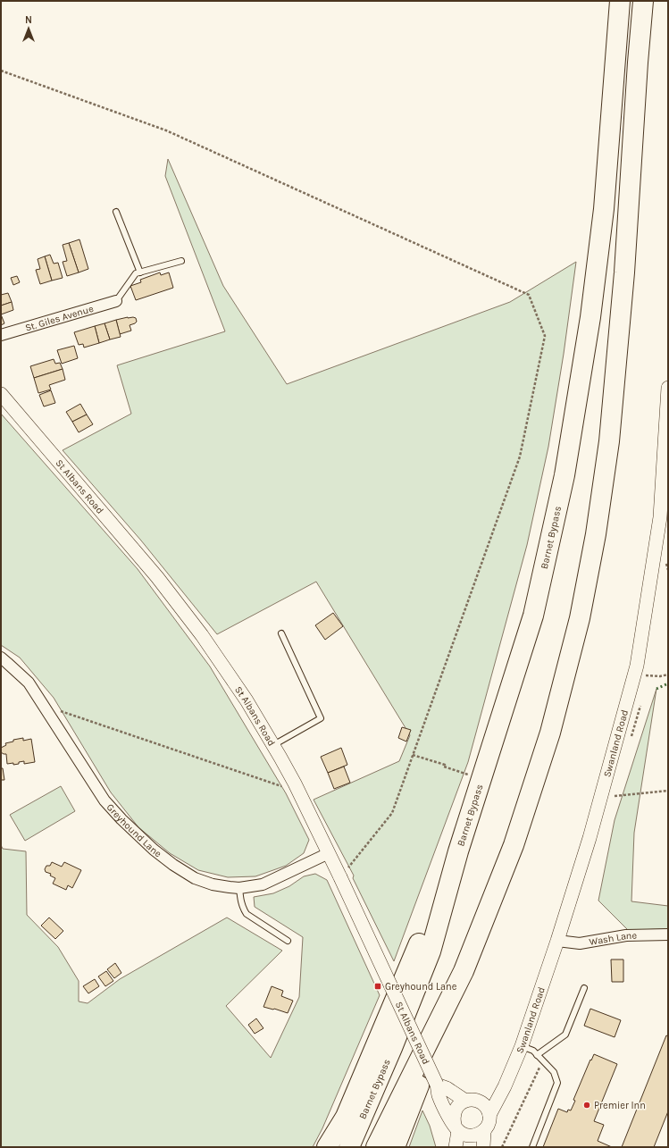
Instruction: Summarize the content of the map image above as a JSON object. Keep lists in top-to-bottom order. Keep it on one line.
{"streets":{"highway":["Barnet Bypass"],"street":["St. Giles Avenue","St Albans Road","Swanland Road","Greyhound Lane","Wash Lane"]},"crossings":[["St Albans Road","Swanland Road"],["St Albans Road","Greyhound Lane"],["Swanland Road","Wash Lane"]],"places":{"transit":["Greyhound Lane"],"other":["Premier Inn"]},"north":"top"}
